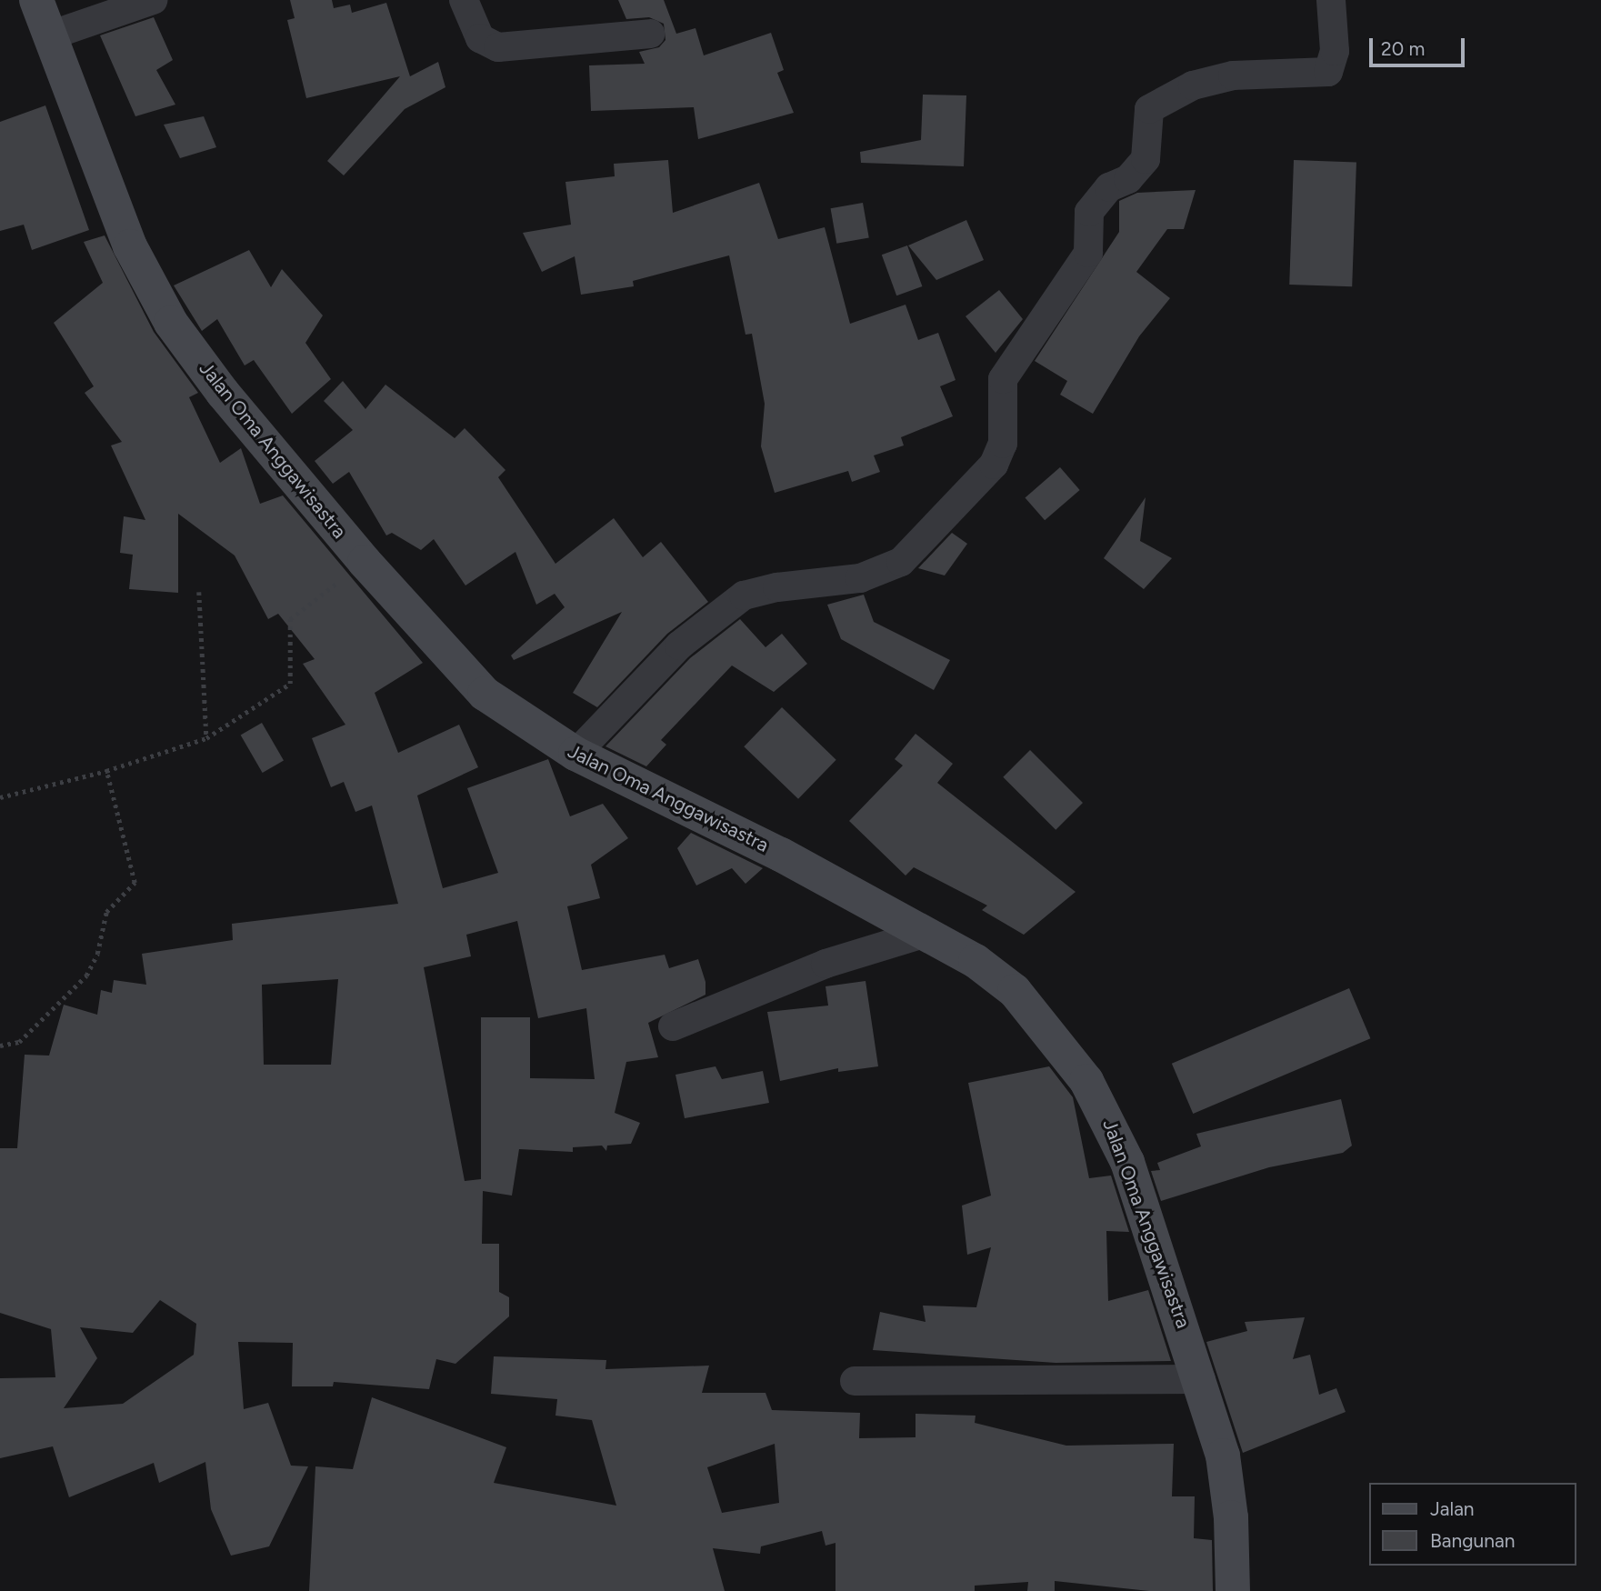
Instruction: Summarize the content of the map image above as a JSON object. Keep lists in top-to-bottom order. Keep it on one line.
{"streets":{"main road":["Jalan Oma Anggawisastra"]},"legend":["Jalan","Bangunan"],"scale_bar":"20 m"}
